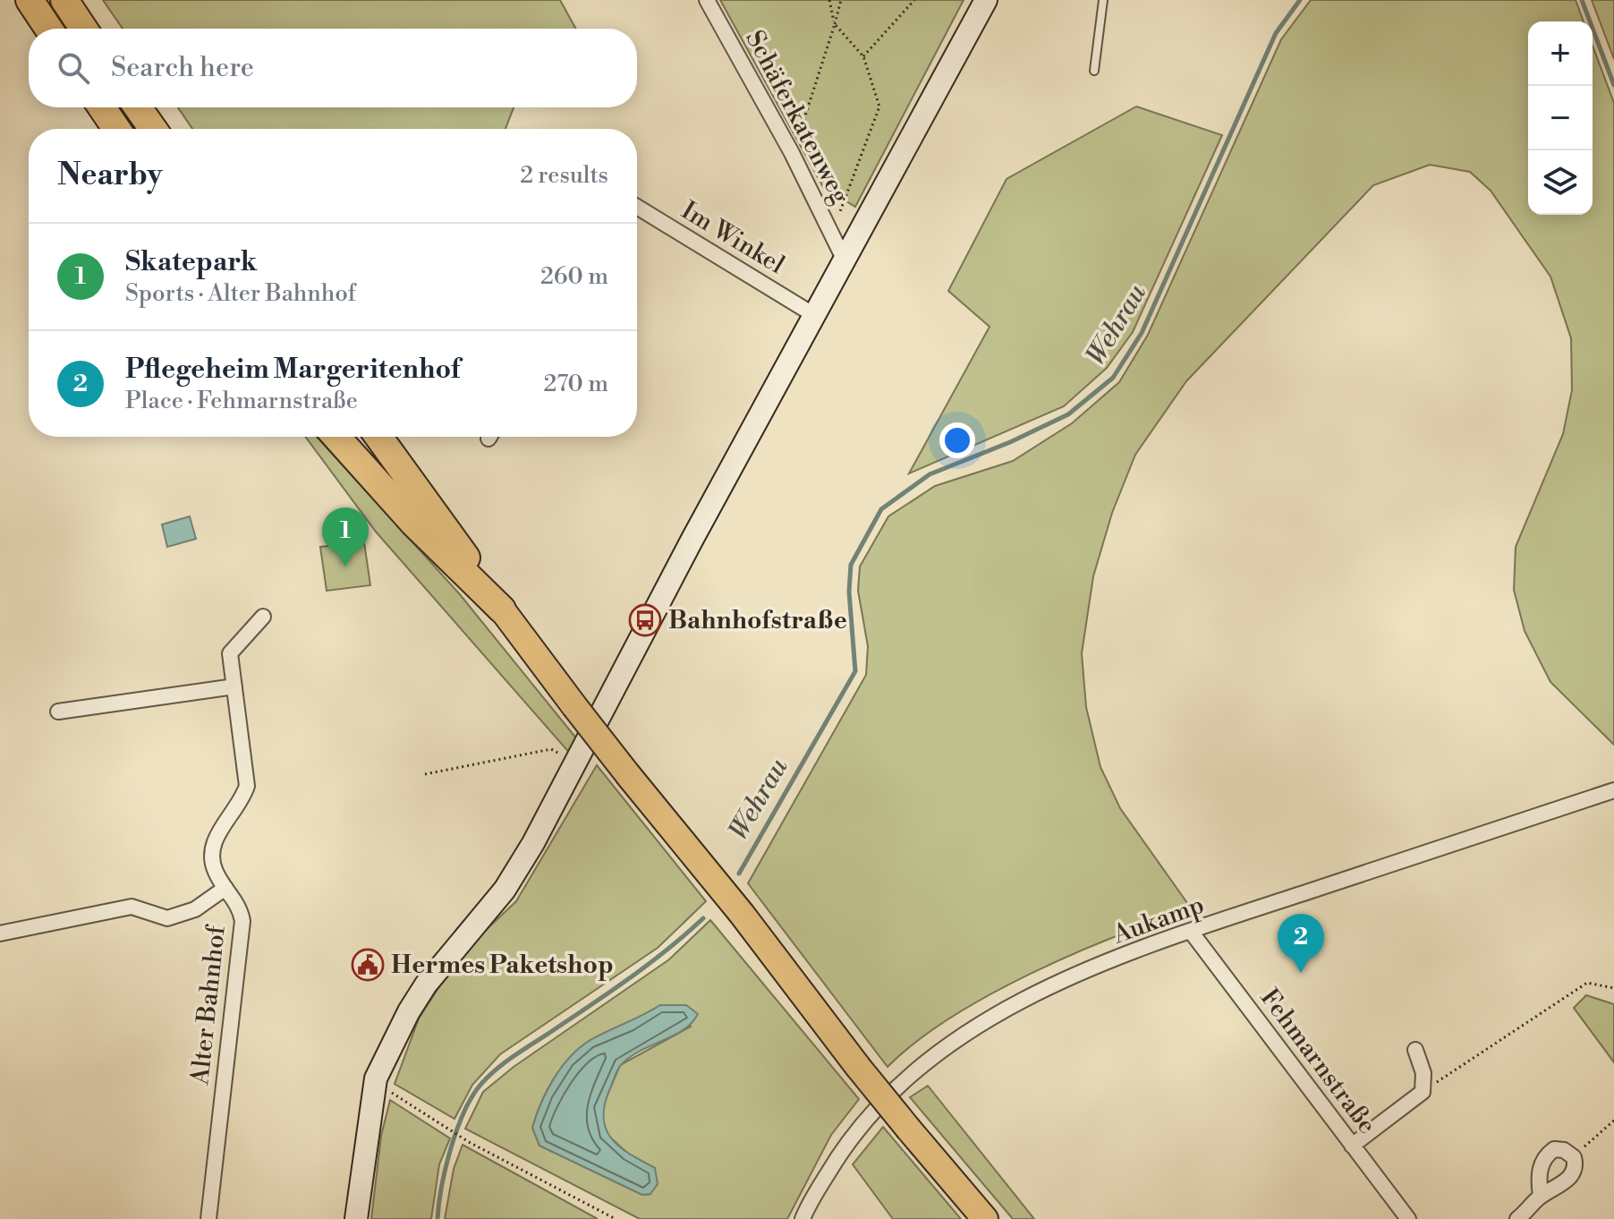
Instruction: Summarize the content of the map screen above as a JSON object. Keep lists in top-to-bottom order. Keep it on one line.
{"streets":{"street":["Schäferkatenweg","Im Winkel","Aukamp","Alter Bahnhof","Fehmarnstraße"]},"crossings":[["Aukamp","Fehmarnstraße"]],"water":["Wehrau"],"places":{"bus stop":["Bahnhofstraße"],"public building":["Hermes Paketshop"]},"page":{"map_buttons":["+","−"],"search":"Search here","heading":["Nearby","2 results"],"list":[{"mark":"1","name":"Skatepark","note":"Sports · Alter Bahnhof","value":"260 m"},{"mark":"2","name":"Pflegeheim Margeritenhof","note":"Place · Fehmarnstraße","value":"270 m"}],"pins":["1","2"]}}
